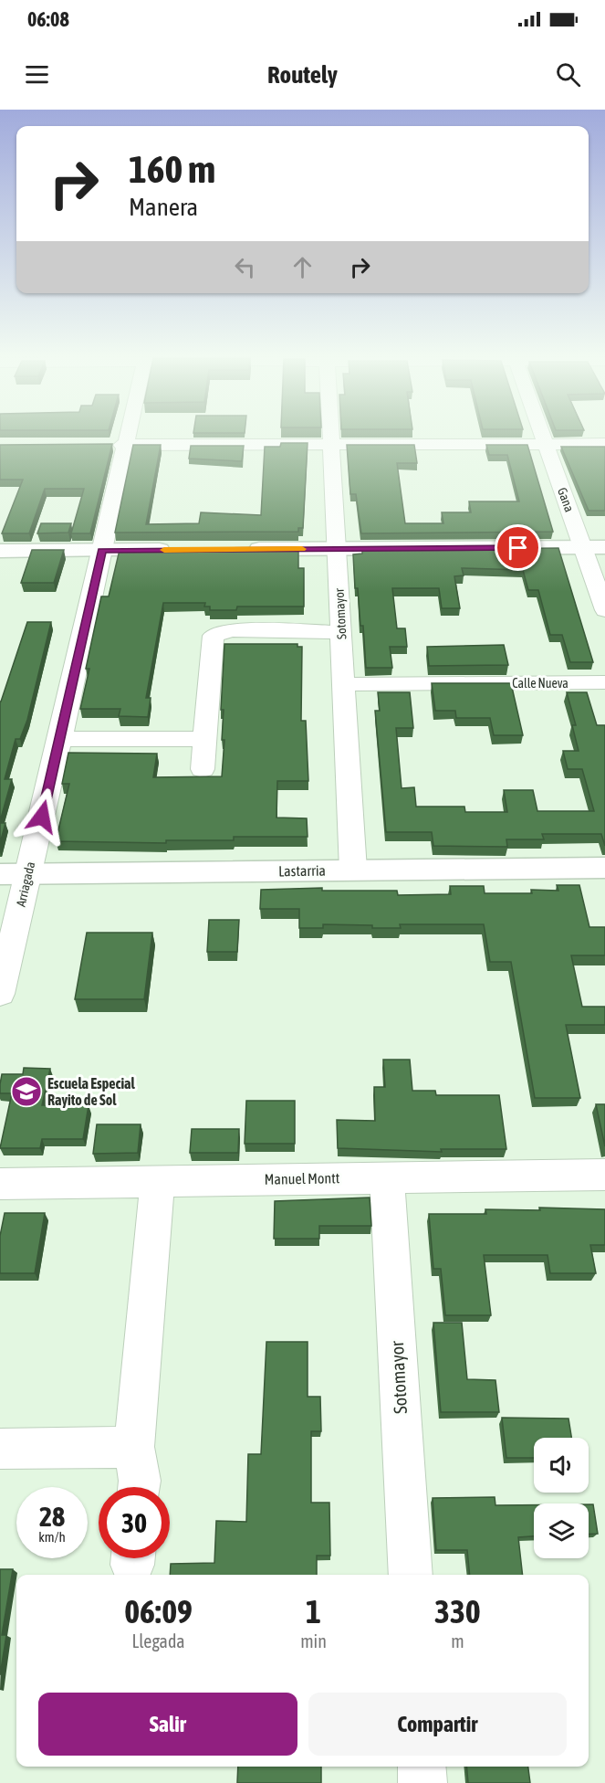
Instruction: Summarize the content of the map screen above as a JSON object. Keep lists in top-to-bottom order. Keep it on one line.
{"streets":{"main road":["Lastarria"],"street":["Gana","Sotomayor","Calle Nueva","Arriagada","Manuel Montt"]},"crossings":[["Sotomayor","Calle Nueva"],["Sotomayor","Lastarria"],["Sotomayor","Manuel Montt"],["Lastarria","Arriagada"]],"places":{"school or university":["Escuela Especial Rayito de Sol"]},"page":{"status":"06:08","header":"Routely","turn":["160 m","Manera"],"speed":"28 km/h","limit":"30","eta":["06:09","Llegada","1","min","330","m"],"buttons":["Salir","Compartir"]}}
